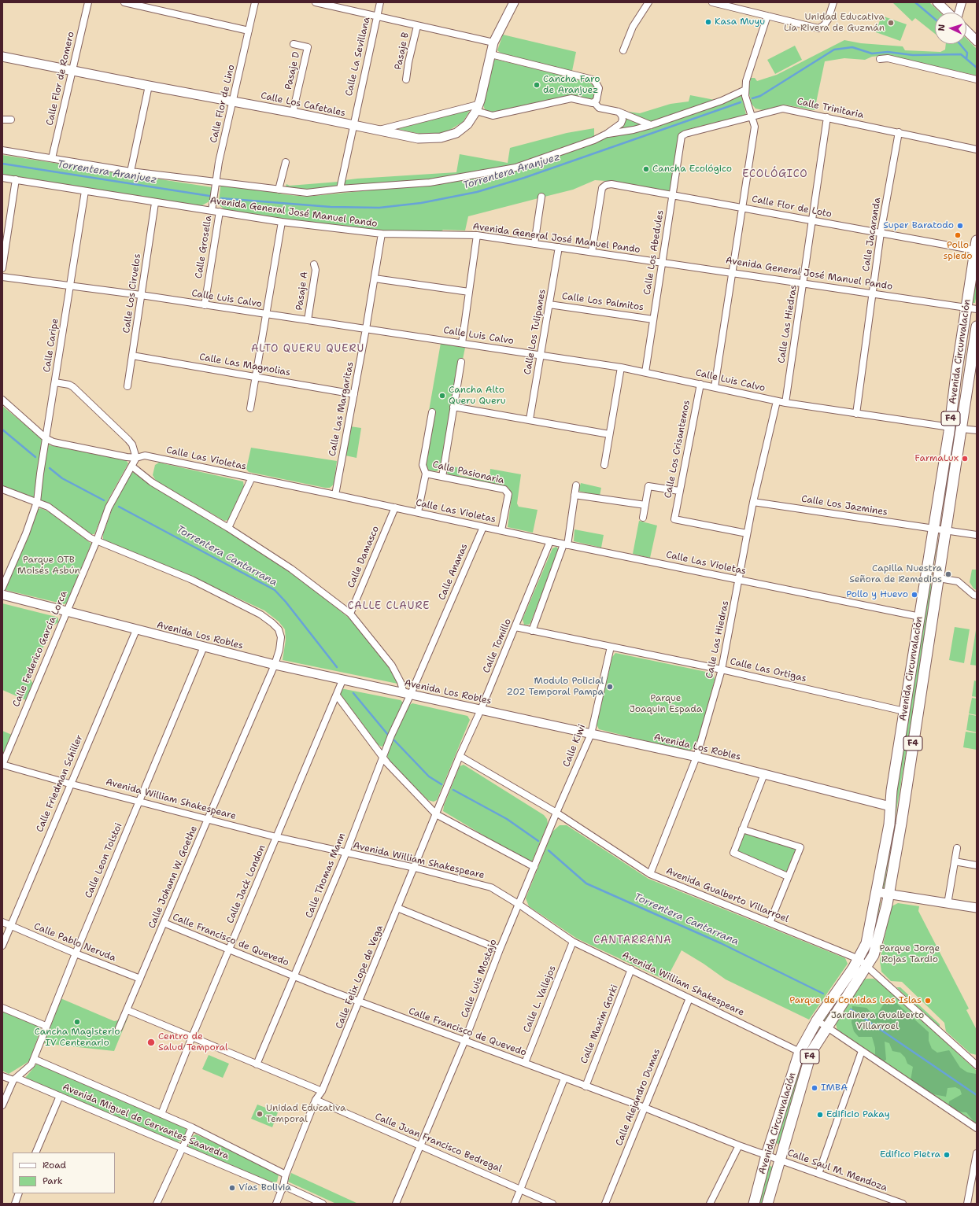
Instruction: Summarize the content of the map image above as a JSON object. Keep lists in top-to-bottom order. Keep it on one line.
{"streets":{"highway":["Avenida Circunvalación","F4"],"main road":["Calle Los Cafetales","Avenida Los Robles"],"street":["Pasaje B","Calle La Sevillana","Pasaje D","Calle Flor de Romero","Calle Flor de Lino","Calle Trinitaria","Calle Flor de Loto","Avenida General José Manuel Pando","Calle Jacaranda","Calle Grosella","Calle Los Abedules","Pasaje A","Calle Los Ciruelos","Calle Luis Calvo","Calle Los Palmitos","Calle Las Hiedras","Calle Los Tulipanes","Calle Caripe","Calle Las Magnolias","Calle Las Margaritas","Calle Los Crisantemos","Calle Las Violetas","Calle Pasionaria","Calle Los Jazmines","Calle Damasco","Calle Ananas","Calle Tomillo","Calle Federico García Lorca","Calle Las Ortigas","Calle Kiwi","Calle Friedman Schiller","Avenida William Shakespeare","Calle Leon Tolstoi","Calle Thomas Mann","Calle Johann W. Goethe","Calle Jack London","Avenida Gualberto Villarroel","Calle Francisco de Quevedo","Calle Pablo Neruda","Calle Felix Lope de Vega","Calle Luis Mostajo","Calle L. Vallejos","Calle Maxim Gorki","Calle Alejandro Dumas","Avenida Miguel de Cervantes Saavedra","Calle Juan Francisco Bedregal","Calle Saul M. Mendoza"]},"crossings":[["Calle La Sevillana","Calle Los Cafetales"],["Pasaje D","Calle Los Cafetales"],["Calle Flor de Romero","Calle Los Cafetales"],["Calle Flor de Lino","Calle Los Cafetales"],["Calle Flor de Lino","Avenida General José Manuel Pando"],["Calle Trinitaria","Calle Jacaranda"],["Calle Trinitaria","Calle Los Abedules"],["Calle Trinitaria","Calle Las Hiedras"],["Calle Flor de Loto","Avenida General José Manuel Pando"],["Calle Flor de Loto","Calle Jacaranda"],["Calle Flor de Loto","Calle Los Abedules"],["Calle Flor de Loto","Calle Las Hiedras"],["Calle Flor de Loto","Avenida Circunvalación"],["Avenida General José Manuel Pando","Calle Jacaranda"],["Avenida General José Manuel Pando","Calle Grosella"],["Avenida General José Manuel Pando","Calle Los Abedules"],["Avenida General José Manuel Pando","Calle Los Ciruelos"],["Avenida General José Manuel Pando","Calle Las Hiedras"],["Avenida General José Manuel Pando","Calle Los Tulipanes"],["Avenida General José Manuel Pando","Calle Caripe"],["Avenida General José Manuel Pando","Avenida Circunvalación"],["Avenida General José Manuel Pando","Calle Las Margaritas"],["Calle Jacaranda","Calle Luis Calvo"],["Calle Grosella","Calle Luis Calvo"],["Calle Los Abedules","Calle Luis Calvo"],["Calle Los Abedules","Calle Los Palmitos"],["Pasaje A","Calle Luis Calvo"],["Calle Los Ciruelos","Calle Luis Calvo"],["Calle Los Ciruelos","Calle Las Magnolias"],["Calle Luis Calvo","Calle Las Hiedras"],["Calle Luis Calvo","Calle Los Tulipanes"],["Calle Luis Calvo","Calle Caripe"],["Calle Luis Calvo","Avenida Circunvalación"],["Calle Luis Calvo","Calle Las Margaritas"],["Calle Luis Calvo","Calle Los Crisantemos"],["Calle Los Palmitos","Calle Los Tulipanes"],["Calle Las Hiedras","Calle Los Crisantemos"],["Calle Las Hiedras","Calle Las Violetas"],["Calle Las Hiedras","Calle Los Jazmines"],["Calle Las Hiedras","Avenida Los Robles"],["Calle Las Hiedras","Calle Las Ortigas"],["Calle Las Hiedras","Avenida Gualberto Villarroel"],["Calle Caripe","Calle Las Violetas"],["Calle Caripe","Calle Johann W. Goethe"],["Avenida Circunvalación","Calle Las Violetas"],["Avenida Circunvalación","Calle Los Jazmines"],["Avenida Circunvalación","Avenida Los Robles"],["Avenida Circunvalación","Calle Las Ortigas"],["Avenida Circunvalación","Avenida William Shakespeare"],["Avenida Circunvalación","Avenida Gualberto Villarroel"],["Avenida Circunvalación","Calle Francisco de Quevedo"],["Avenida Circunvalación","Calle Saul M. Mendoza"],["Calle Las Magnolias","Calle Las Margaritas"],["Calle Las Margaritas","Calle Las Violetas"],["Calle Las Violetas","Calle Pasionaria"],["Calle Las Violetas","Calle Damasco"],["Calle Las Violetas","Calle Ananas"],["Calle Las Violetas","Calle Tomillo"],["Calle Las Violetas","Calle Federico García Lorca"],["Calle Ananas","Avenida Los Robles"],["Calle Ananas","Calle Thomas Mann"],["Avenida Los Robles","Calle Tomillo"],["Avenida Los Robles","Calle Federico García Lorca"],["Avenida Los Robles","Calle Kiwi"],["Avenida Los Robles","Calle Friedman Schiller"],["Avenida Los Robles","Calle Leon Tolstoi"],["Avenida Los Robles","Calle Thomas Mann"],["Avenida Los Robles","Calle Johann W. Goethe"],["Avenida Los Robles","Calle Jack London"],["Calle Tomillo","Calle Las Ortigas"],["Calle Tomillo","Avenida Gualberto Villarroel"],["Calle Tomillo","Calle Felix Lope de Vega"],["Calle Federico García Lorca","Avenida William Shakespeare"],["Calle Federico García Lorca","Calle Johann W. Goethe"],["Calle Las Ortigas","Calle Kiwi"],["Calle Kiwi","Avenida Gualberto Villarroel"],["Calle Kiwi","Calle Luis Mostajo"],["Calle Friedman Schiller","Avenida William Shakespeare"],["Calle Friedman Schiller","Calle Pablo Neruda"],["Avenida William Shakespeare","Calle Leon Tolstoi"],["Avenida William Shakespeare","Calle Thomas Mann"],["Avenida William Shakespeare","Calle Johann W. Goethe"],["Avenida William Shakespeare","Calle Jack London"],["Avenida William Shakespeare","Calle Felix Lope de Vega"],["Avenida William Shakespeare","Calle Luis Mostajo"],["Avenida William Shakespeare","Calle L. Vallejos"],["Avenida William Shakespeare","Calle Maxim Gorki"],["Avenida William Shakespeare","Calle Alejandro Dumas"],["Calle Leon Tolstoi","Calle Pablo Neruda"],["Calle Leon Tolstoi","Avenida Miguel de Cervantes Saavedra"],["Calle Thomas Mann","Calle Francisco de Quevedo"],["Calle Johann W. Goethe","Calle Francisco de Quevedo"],["Calle Johann W. Goethe","Calle Pablo Neruda"],["Calle Jack London","Calle Francisco de Quevedo"],["Calle Jack London","Avenida Miguel de Cervantes Saavedra"],["Avenida Gualberto Villarroel","Calle Felix Lope de Vega"],["Avenida Gualberto Villarroel","Calle Luis Mostajo"],["Calle Francisco de Quevedo","Calle Felix Lope de Vega"],["Calle Francisco de Quevedo","Calle Luis Mostajo"],["Calle Francisco de Quevedo","Calle L. Vallejos"],["Calle Francisco de Quevedo","Calle Maxim Gorki"],["Calle Francisco de Quevedo","Calle Alejandro Dumas"],["Calle Francisco de Quevedo","Calle Saul M. Mendoza"],["Calle Felix Lope de Vega","Avenida Miguel de Cervantes Saavedra"],["Calle Felix Lope de Vega","Calle Juan Francisco Bedregal"],["Calle Luis Mostajo","Calle Juan Francisco Bedregal"]],"districts":["ECOLÓGICO","ALTO QUERU QUERU","CALLE CLAURE","CANTARRANA"],"water":["Torrentera Aranjuez","Torrentera Cantarrana"],"parks":["Parque OTB Moisés Asbún","Parque Joaquin Espada","Parque Jorge Rojas Tardio","Jardinera Gualberto Villarroel"],"places":["Kasa Muyu","Unidad Educativa Lía Rivera de Guzmán","Cancha Faro de Aranjuez","Cancha Ecológico","Super Baratodo","Pollo spiedo","Cancha Alto Queru Queru","FarmaLux","Capilla Nuestra Señora de Remedios","Pollo y Huevo","Modulo Policial 202 Temporal Pampa","Parque de Comidas Las Islas","Cancha Magisterio IV Centenario","Centro de Salud Temporal","IMBA","Unidad Educativa Temporal","Edificio Pakay","Edifico Pietra","Vías Bolivia"],"legend":["Road","Park"],"north":"left"}
